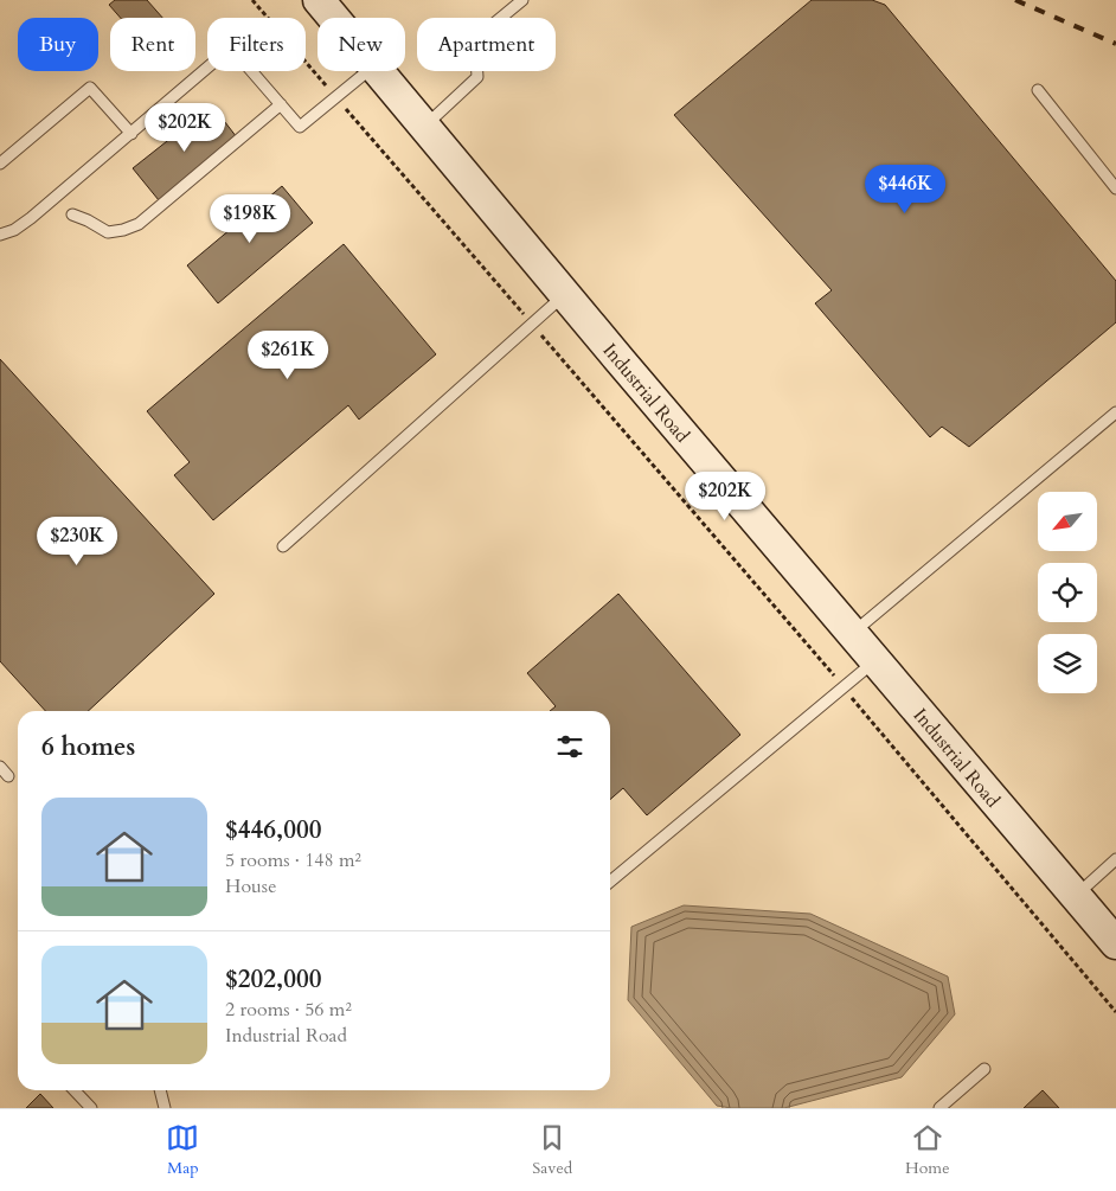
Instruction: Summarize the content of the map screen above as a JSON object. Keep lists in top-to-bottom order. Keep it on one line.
{"streets":{"main road":["Industrial Road"]},"north":"bottom left","page":{"chip":["Buy","Rent","Filters","New","Apartment"],"price":["$202K","$446K","$198K","$261K","$202K","$230K"],"heading":"6 homes","list":[{"name":"$446,000","note":"5 rooms · 148 m² · House"},{"name":"$202,000","note":"2 rooms · 56 m² · Industrial Road"}],"tabs":["Map","Saved","Home"]}}
